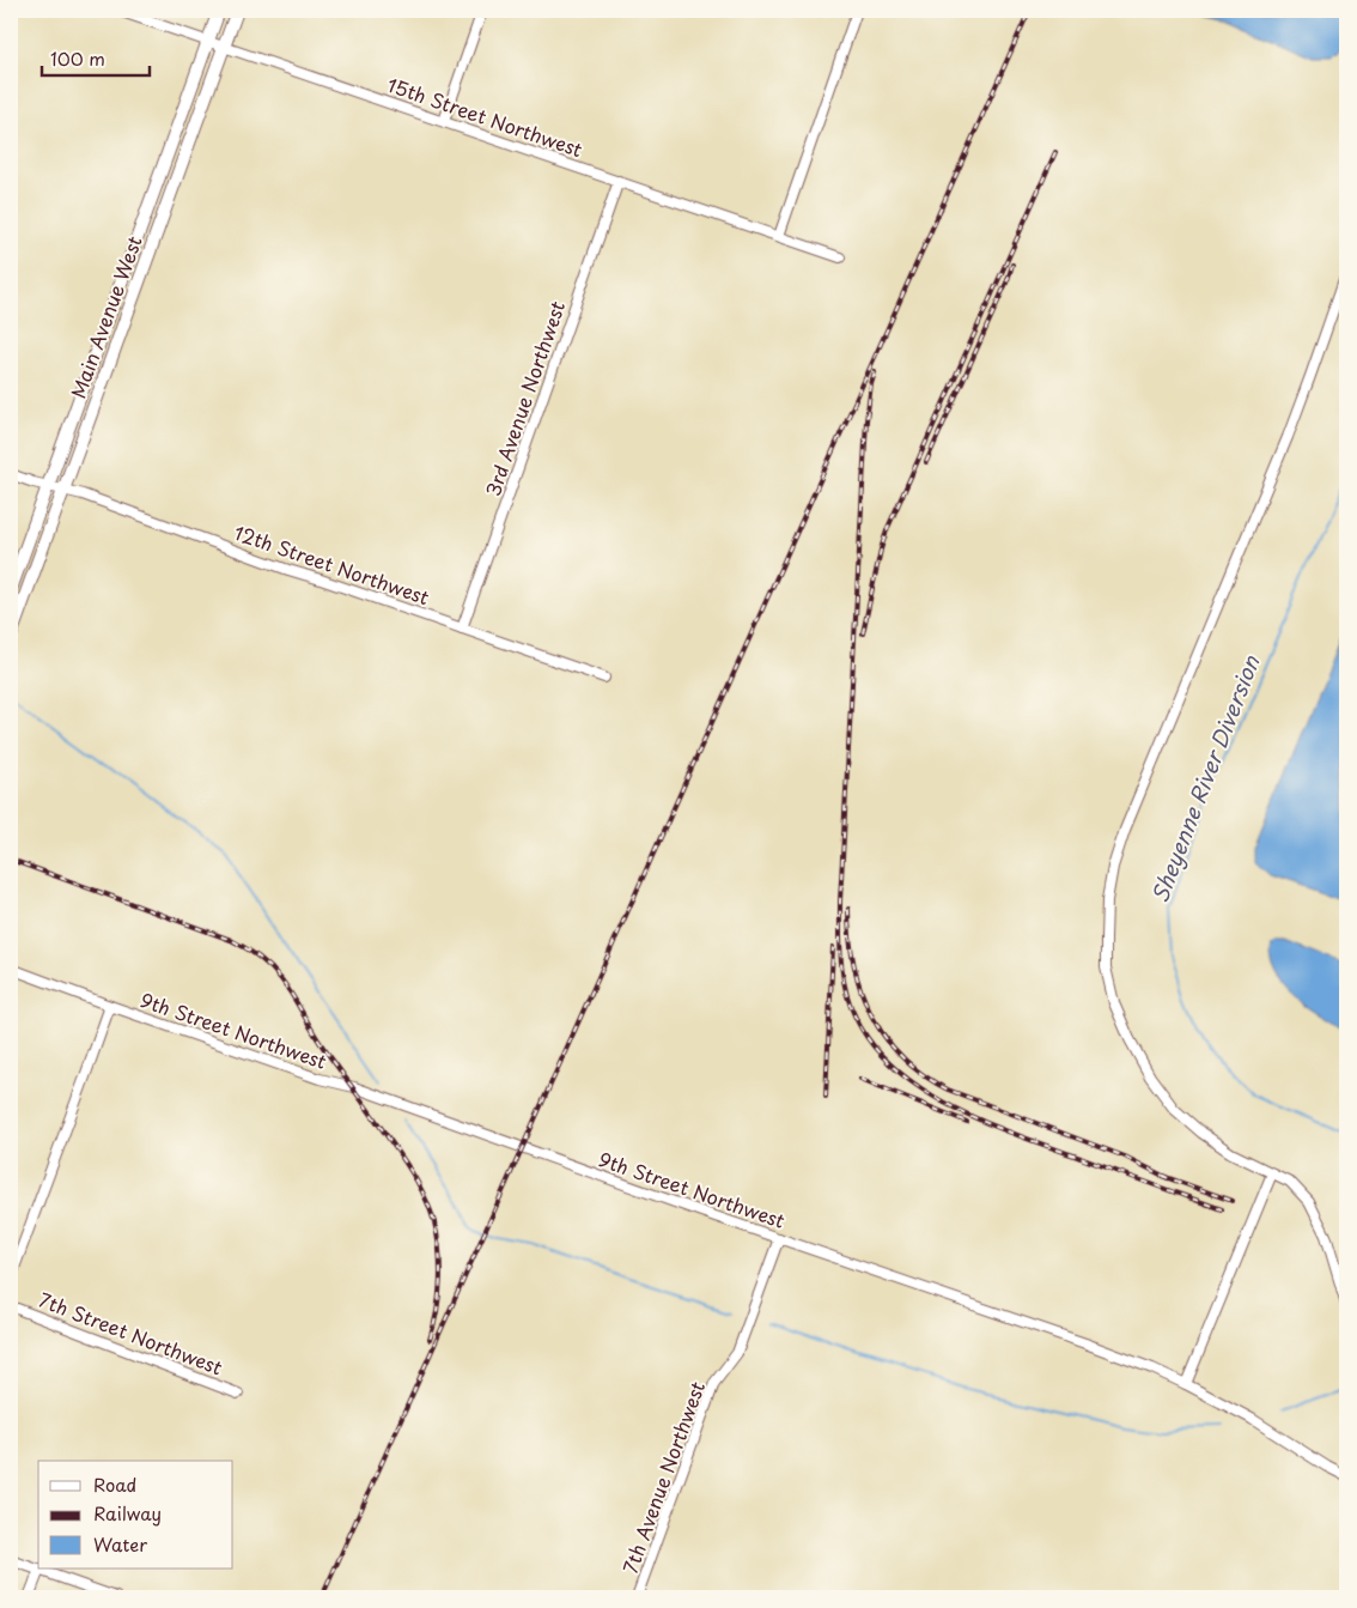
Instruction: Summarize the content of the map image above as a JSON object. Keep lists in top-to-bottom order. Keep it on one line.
{"streets":{"main road":["Main Avenue West"],"street":["15th Street Northwest","3rd Avenue Northwest","12th Street Northwest","9th Street Northwest","7th Street Northwest","7th Avenue Northwest"]},"crossings":[["15th Street Northwest","Main Avenue West"],["15th Street Northwest","3rd Avenue Northwest"],["Main Avenue West","12th Street Northwest"],["3rd Avenue Northwest","12th Street Northwest"],["9th Street Northwest","7th Avenue Northwest"]],"water":["Sheyenne River Diversion"],"legend":["Road","Railway","Water"],"scale_bar":"100 m"}
